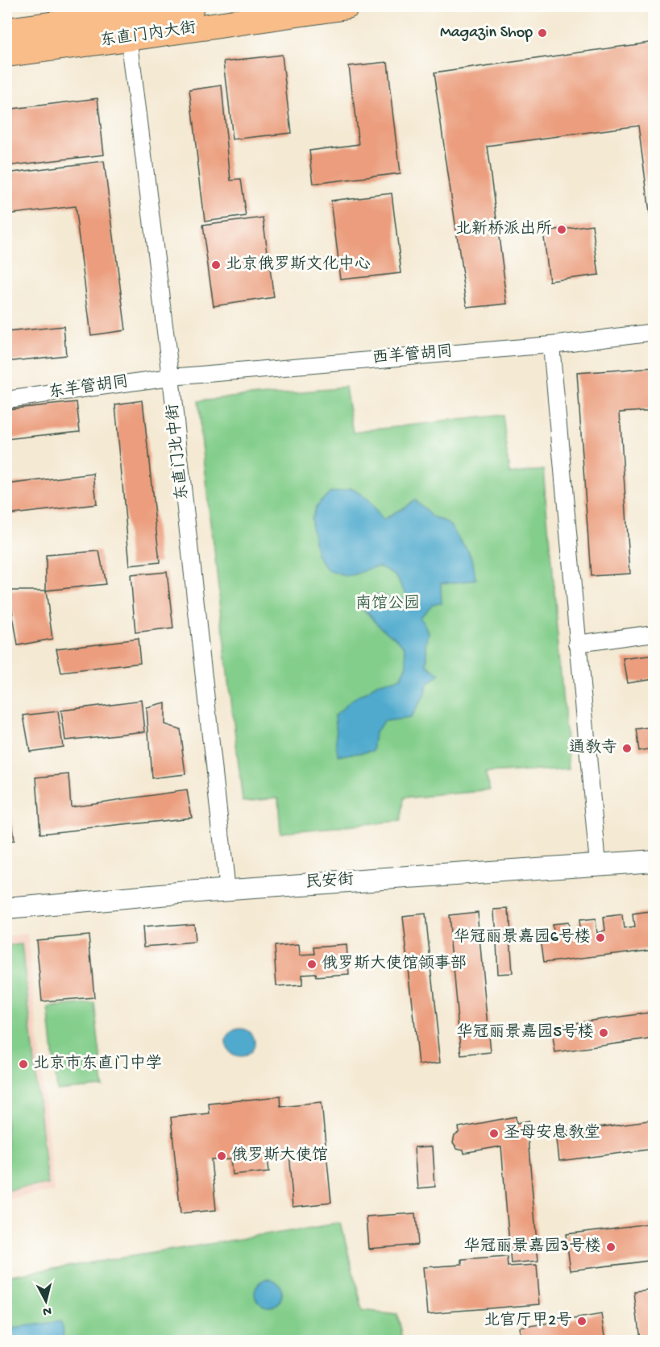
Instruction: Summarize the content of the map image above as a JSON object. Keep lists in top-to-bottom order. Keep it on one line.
{"streets":{"main road":["东直门内大街"],"street":["西羊管胡同","东羊管胡同","东直门北中街","民安街"]},"crossings":[["东直门内大街","东直门北中街"],["西羊管胡同","东羊管胡同"],["西羊管胡同","东直门北中街"],["东羊管胡同","东直门北中街"],["东直门北中街","民安街"]],"parks":["南馆公园"],"places":["Magazin Shop","北新桥派出所","北京俄罗斯文化中心","通教寺","华冠丽景嘉园6号楼","俄罗斯大使馆领事部","华冠丽景嘉园5号楼","北京市东直门中学","圣母安息教堂","俄罗斯大使馆","华冠丽景嘉园3号楼","北官厅甲2号"],"north":"bottom"}
